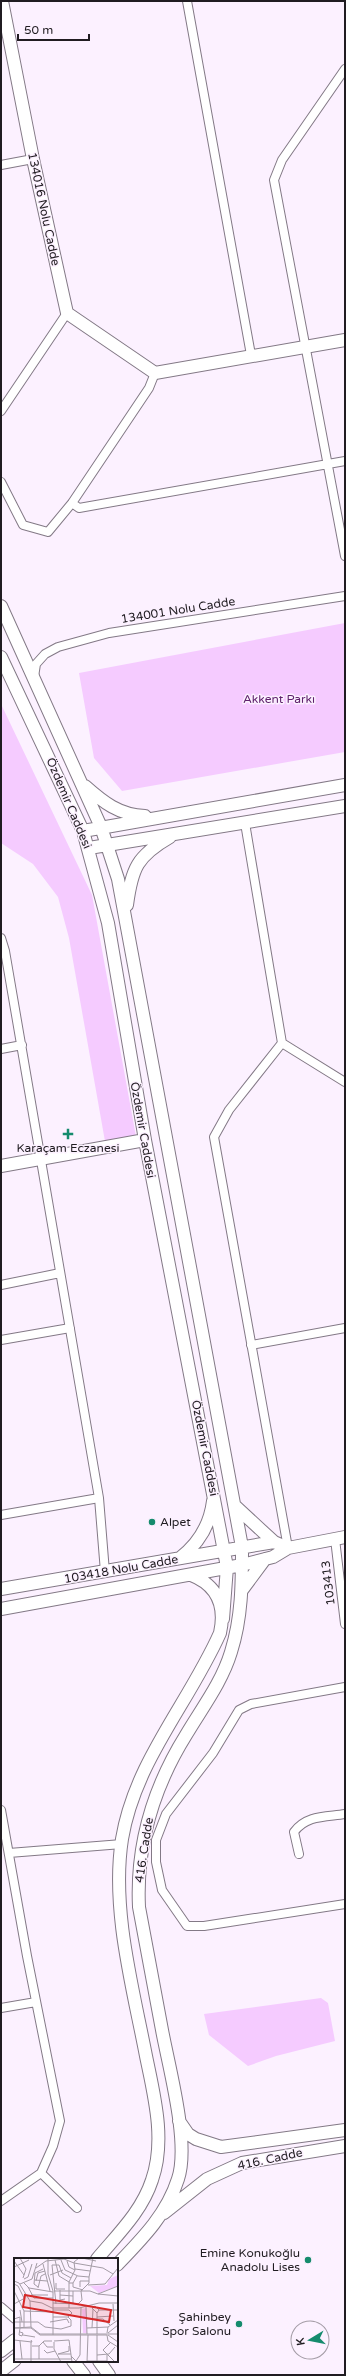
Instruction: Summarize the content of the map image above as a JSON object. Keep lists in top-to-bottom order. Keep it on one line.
{"streets":{"main road":["134016 Nolu Cadde","Özdemir Caddesi","103418 Nolu Cadde","416. Cadde"],"street":["134001 Nolu Cadde","103413"]},"crossings":[["134001 Nolu Cadde","Özdemir Caddesi"],["Özdemir Caddesi","103418 Nolu Cadde"],["Özdemir Caddesi","416. Cadde"],["103418 Nolu Cadde","416. Cadde"]],"parks":["Akkent Parkı"],"places":{"health":["Karaçam Eczanesi"],"other":["Alpet","Emine Konukoğlu Anadolu Lises","Şahinbey Spor Salonu"]},"scale_bar":"50 m","north":"left"}
